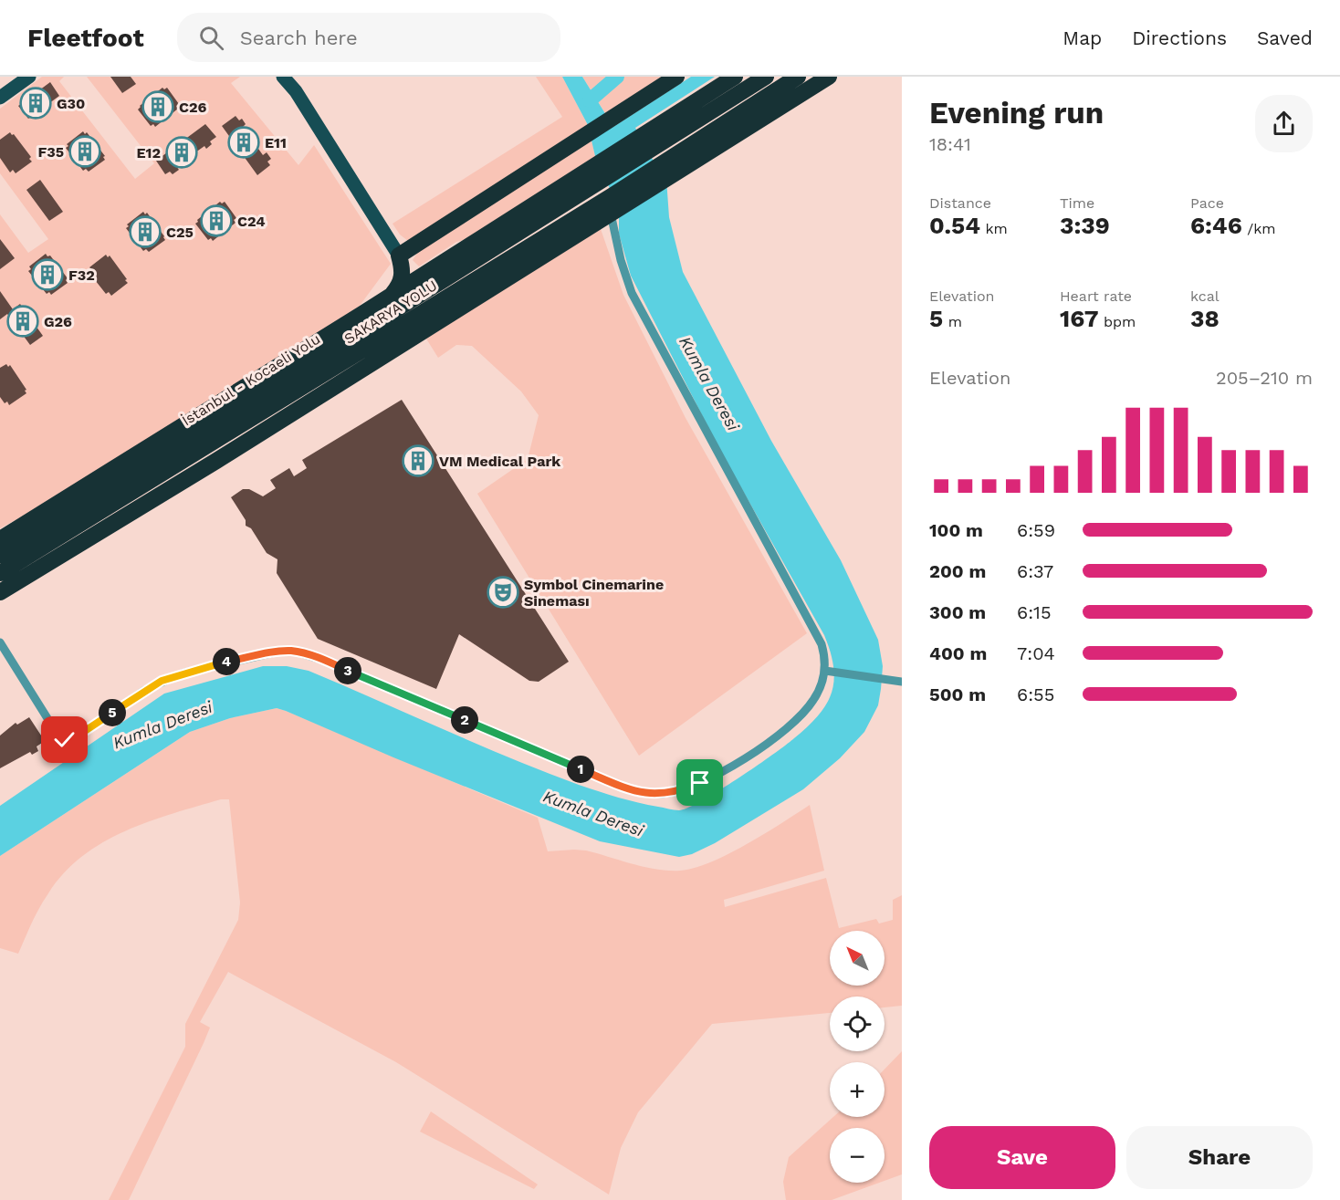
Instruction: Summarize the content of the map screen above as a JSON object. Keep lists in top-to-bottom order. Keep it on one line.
{"streets":{"highway":["SAKARYA YOLU","İstanbul - Kocaeli Yolu"]},"water":["Kumla Deresi"],"places":{"building":["G30","C26","E11","F35","E12","C24","C25","F32","G26","VM Medical Park"],"theatre":["Symbol Cinemarine Sineması"]},"north":"top left","page":{"header":"Fleetfoot","search":"Search here","nav":["Map","Directions","Saved"],"heading":["Evening run","18:41"],"stats":[["Distance","0.54 km"],["Time","3:39"],["Pace","6:46 /km"],["Elevation","5 m"],["Heart rate","167 bpm"],["kcal","38"]],"chart":["Elevation","205–210 m"],"list":[{"name":"100 m","note":"6:59"},{"name":"200 m","note":"6:37"},{"name":"300 m","note":"6:15"},{"name":"400 m","note":"7:04"},{"name":"500 m","note":"6:55"}],"pins":["4","3","5","2","1"],"map_buttons":["+","−"],"buttons":["Save","Share"]}}
